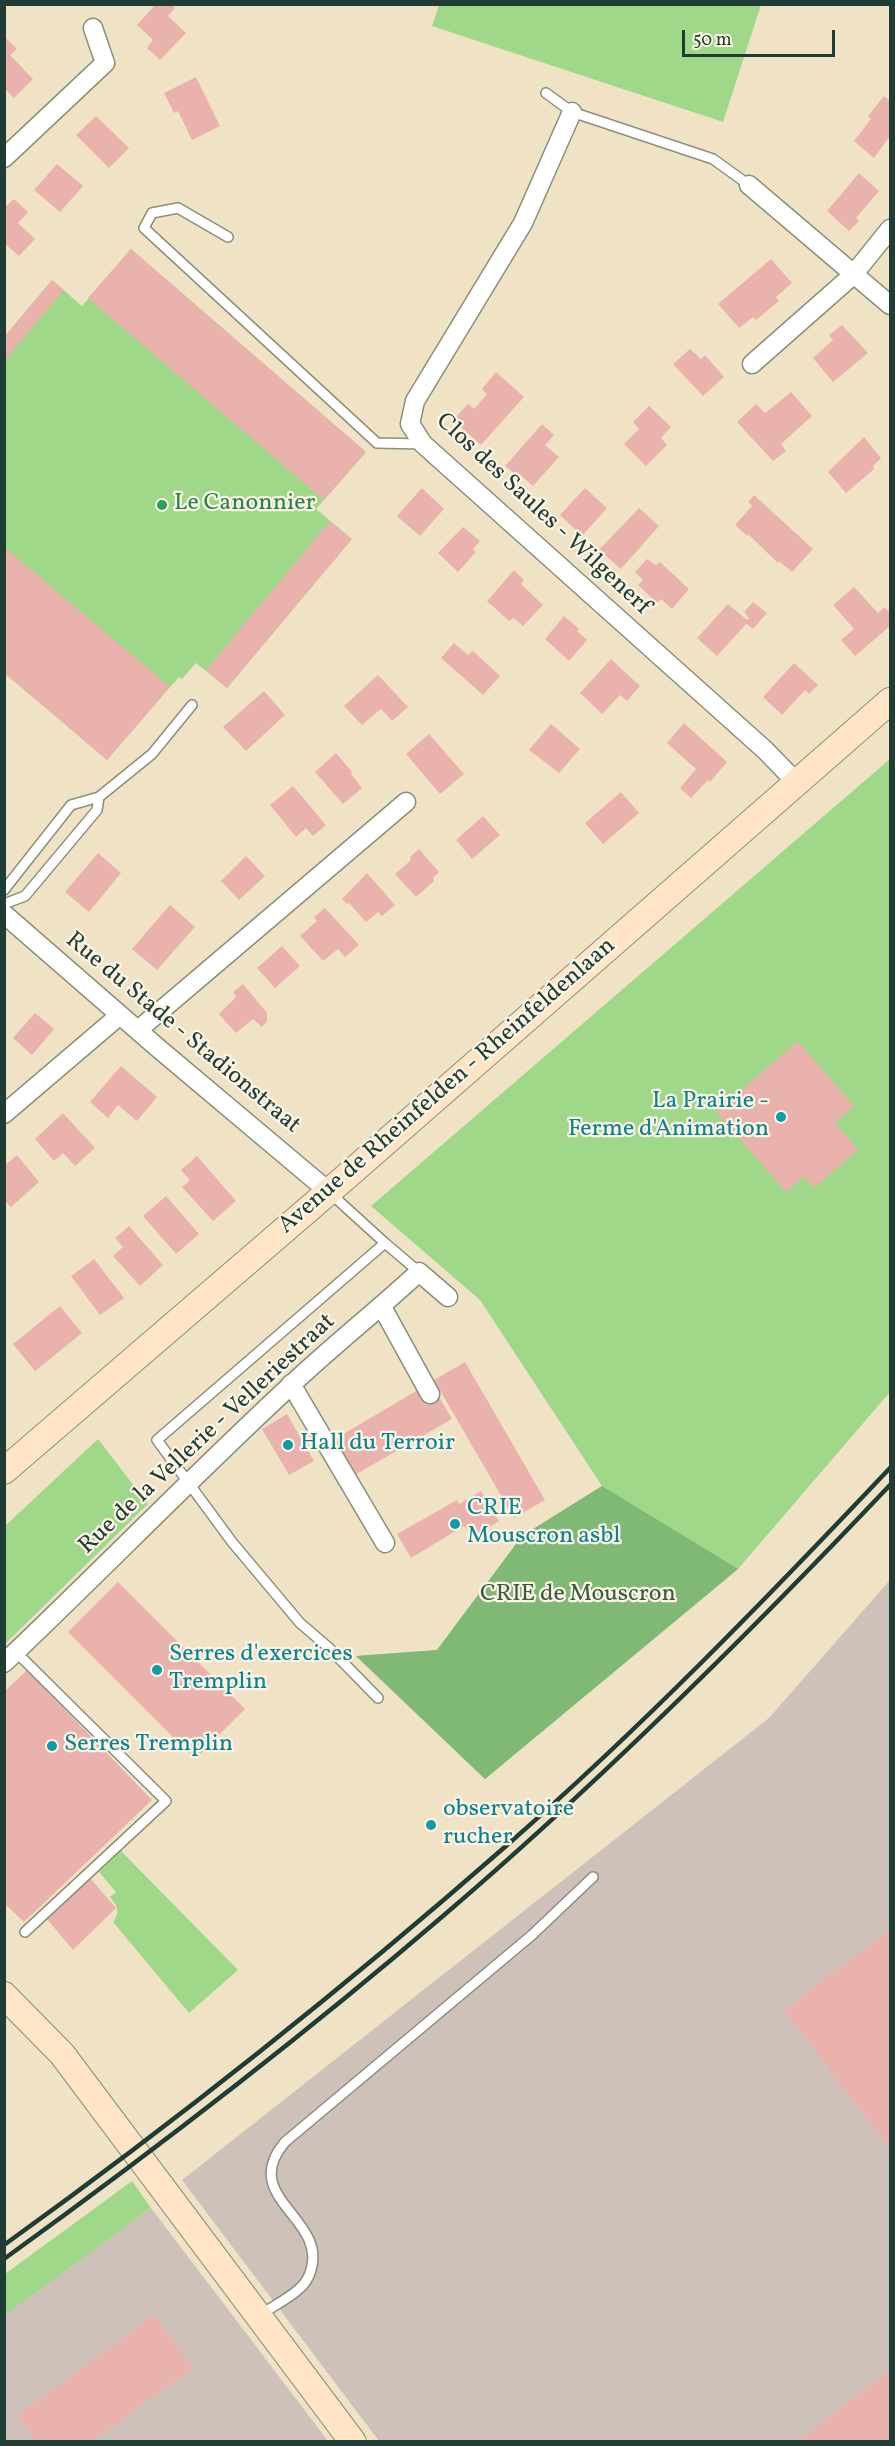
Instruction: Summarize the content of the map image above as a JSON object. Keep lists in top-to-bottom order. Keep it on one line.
{"streets":{"main road":["Avenue de Rheinfelden - Rheinfeldenlaan"],"street":["Clos des Saules - Wilgenerf","Rue du Stade - Stadionstraat","Rue de la Vellerie - Velleriestraat"]},"crossings":[["Clos des Saules - Wilgenerf","Avenue de Rheinfelden - Rheinfeldenlaan"],["Rue du Stade - Stadionstraat","Avenue de Rheinfelden - Rheinfeldenlaan"]],"parks":["CRIE de Mouscron"],"places":["Le Canonnier","La Prairie - Ferme d'Animation","Hall du Terroir","CRIE Mouscron asbl","Serres d'exercices Tremplin","Serres Tremplin","observatoire rucher"],"scale_bar":"50 m"}
